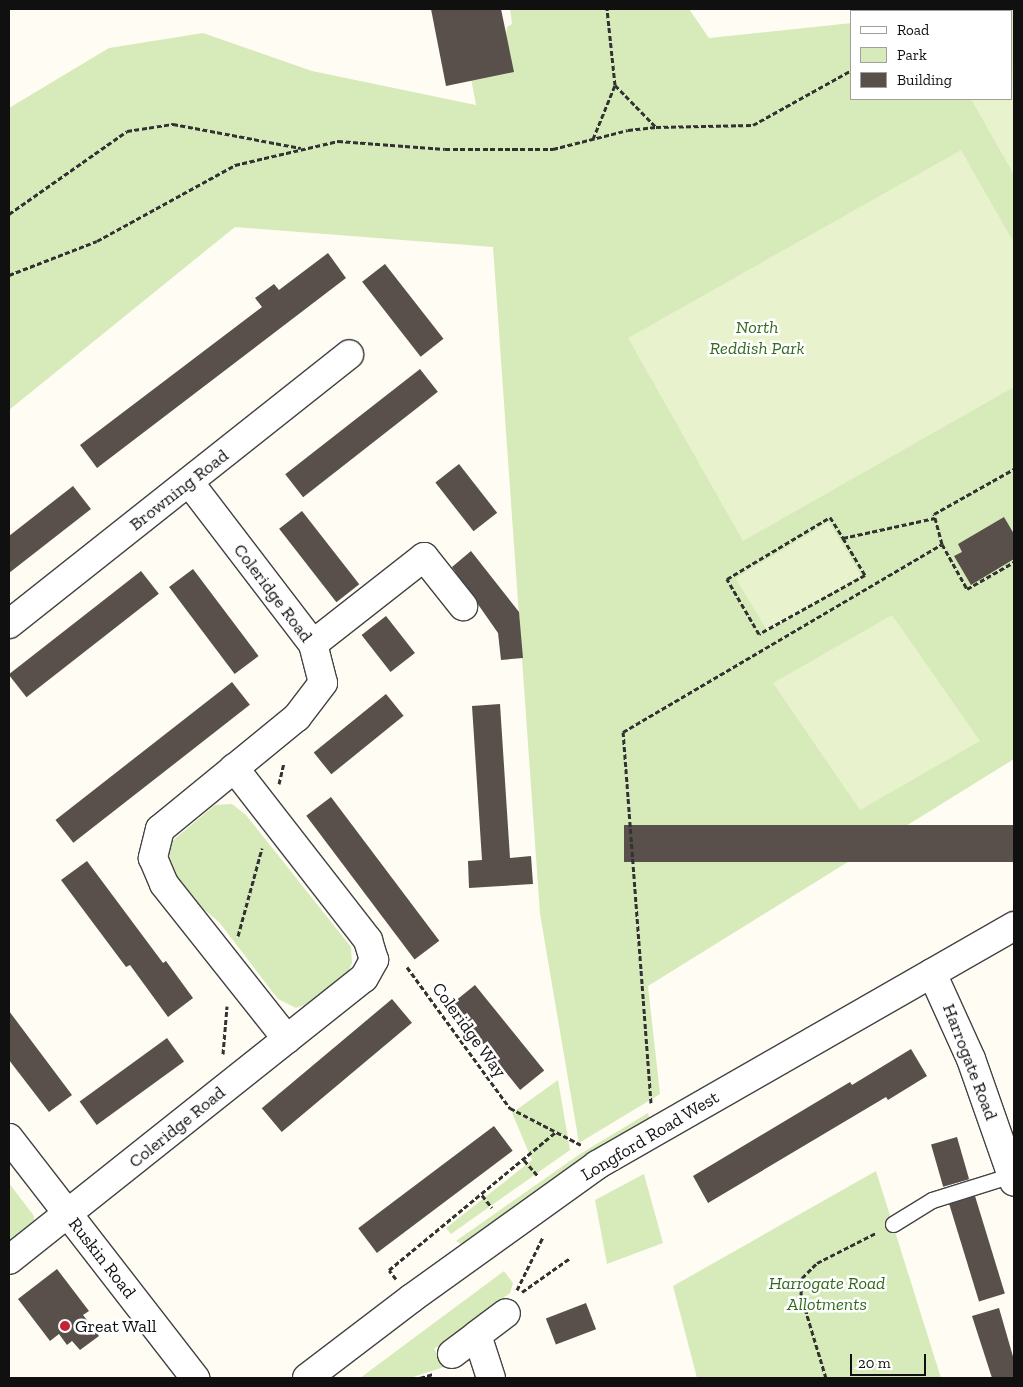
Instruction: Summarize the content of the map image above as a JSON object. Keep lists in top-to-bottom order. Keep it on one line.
{"streets":{"street":["Browning Road","Coleridge Road","Harrogate Road","Longford Road West","Ruskin Road"],"path":["Coleridge Way"]},"crossings":[["Browning Road","Coleridge Road"],["Coleridge Road","Ruskin Road"],["Harrogate Road","Longford Road West"]],"parks":["North Reddish Park","Harrogate Road Allotments"],"places":["Great Wall"],"legend":["Road","Park","Building"],"scale_bar":"20 m"}
